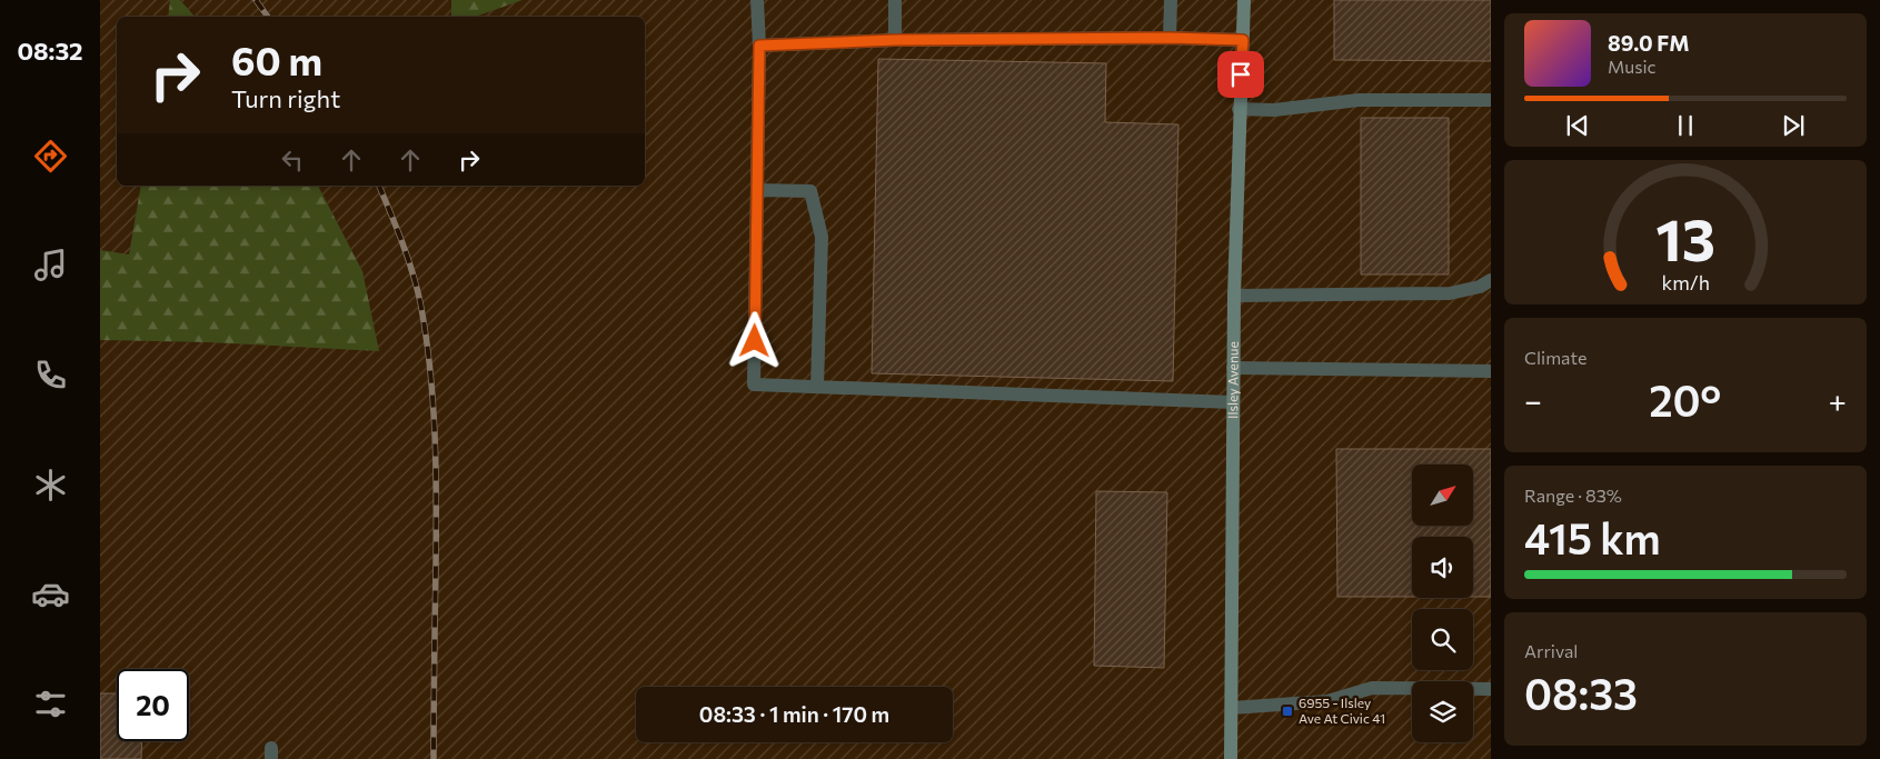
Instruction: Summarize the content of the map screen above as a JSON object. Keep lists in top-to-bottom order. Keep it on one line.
{"streets":{"street":["Ilsley Avenue"]},"places":{"transit":["6955 - Ilsley Ave At Civic 41"]},"north":"top right","page":{"tabs":"08:32","turn":["60 m","Turn right"],"song":["89.0 FM","Music"],"tile":["Climate",["Range · 83%","415 km"],["Arrival","08:33"]],"heat":["−","20°","+"],"limit":"20","trip":"08:33 · 1 min · 170 m","gauge":["13","km/h"]}}
